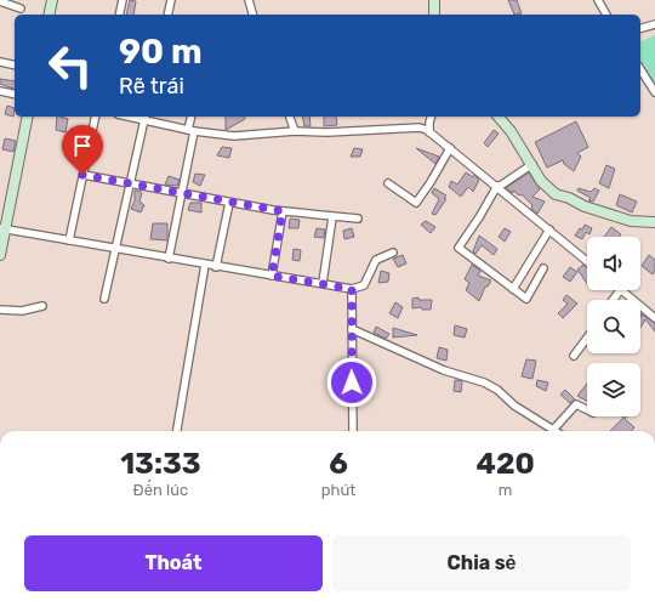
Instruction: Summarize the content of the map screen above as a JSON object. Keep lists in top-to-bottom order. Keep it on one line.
{"page":{"turn":["90 m","Rẽ trái"],"eta":["13:33","Đến lúc","6","phút","420","m"],"buttons":["Thoát","Chia sẻ"]}}
